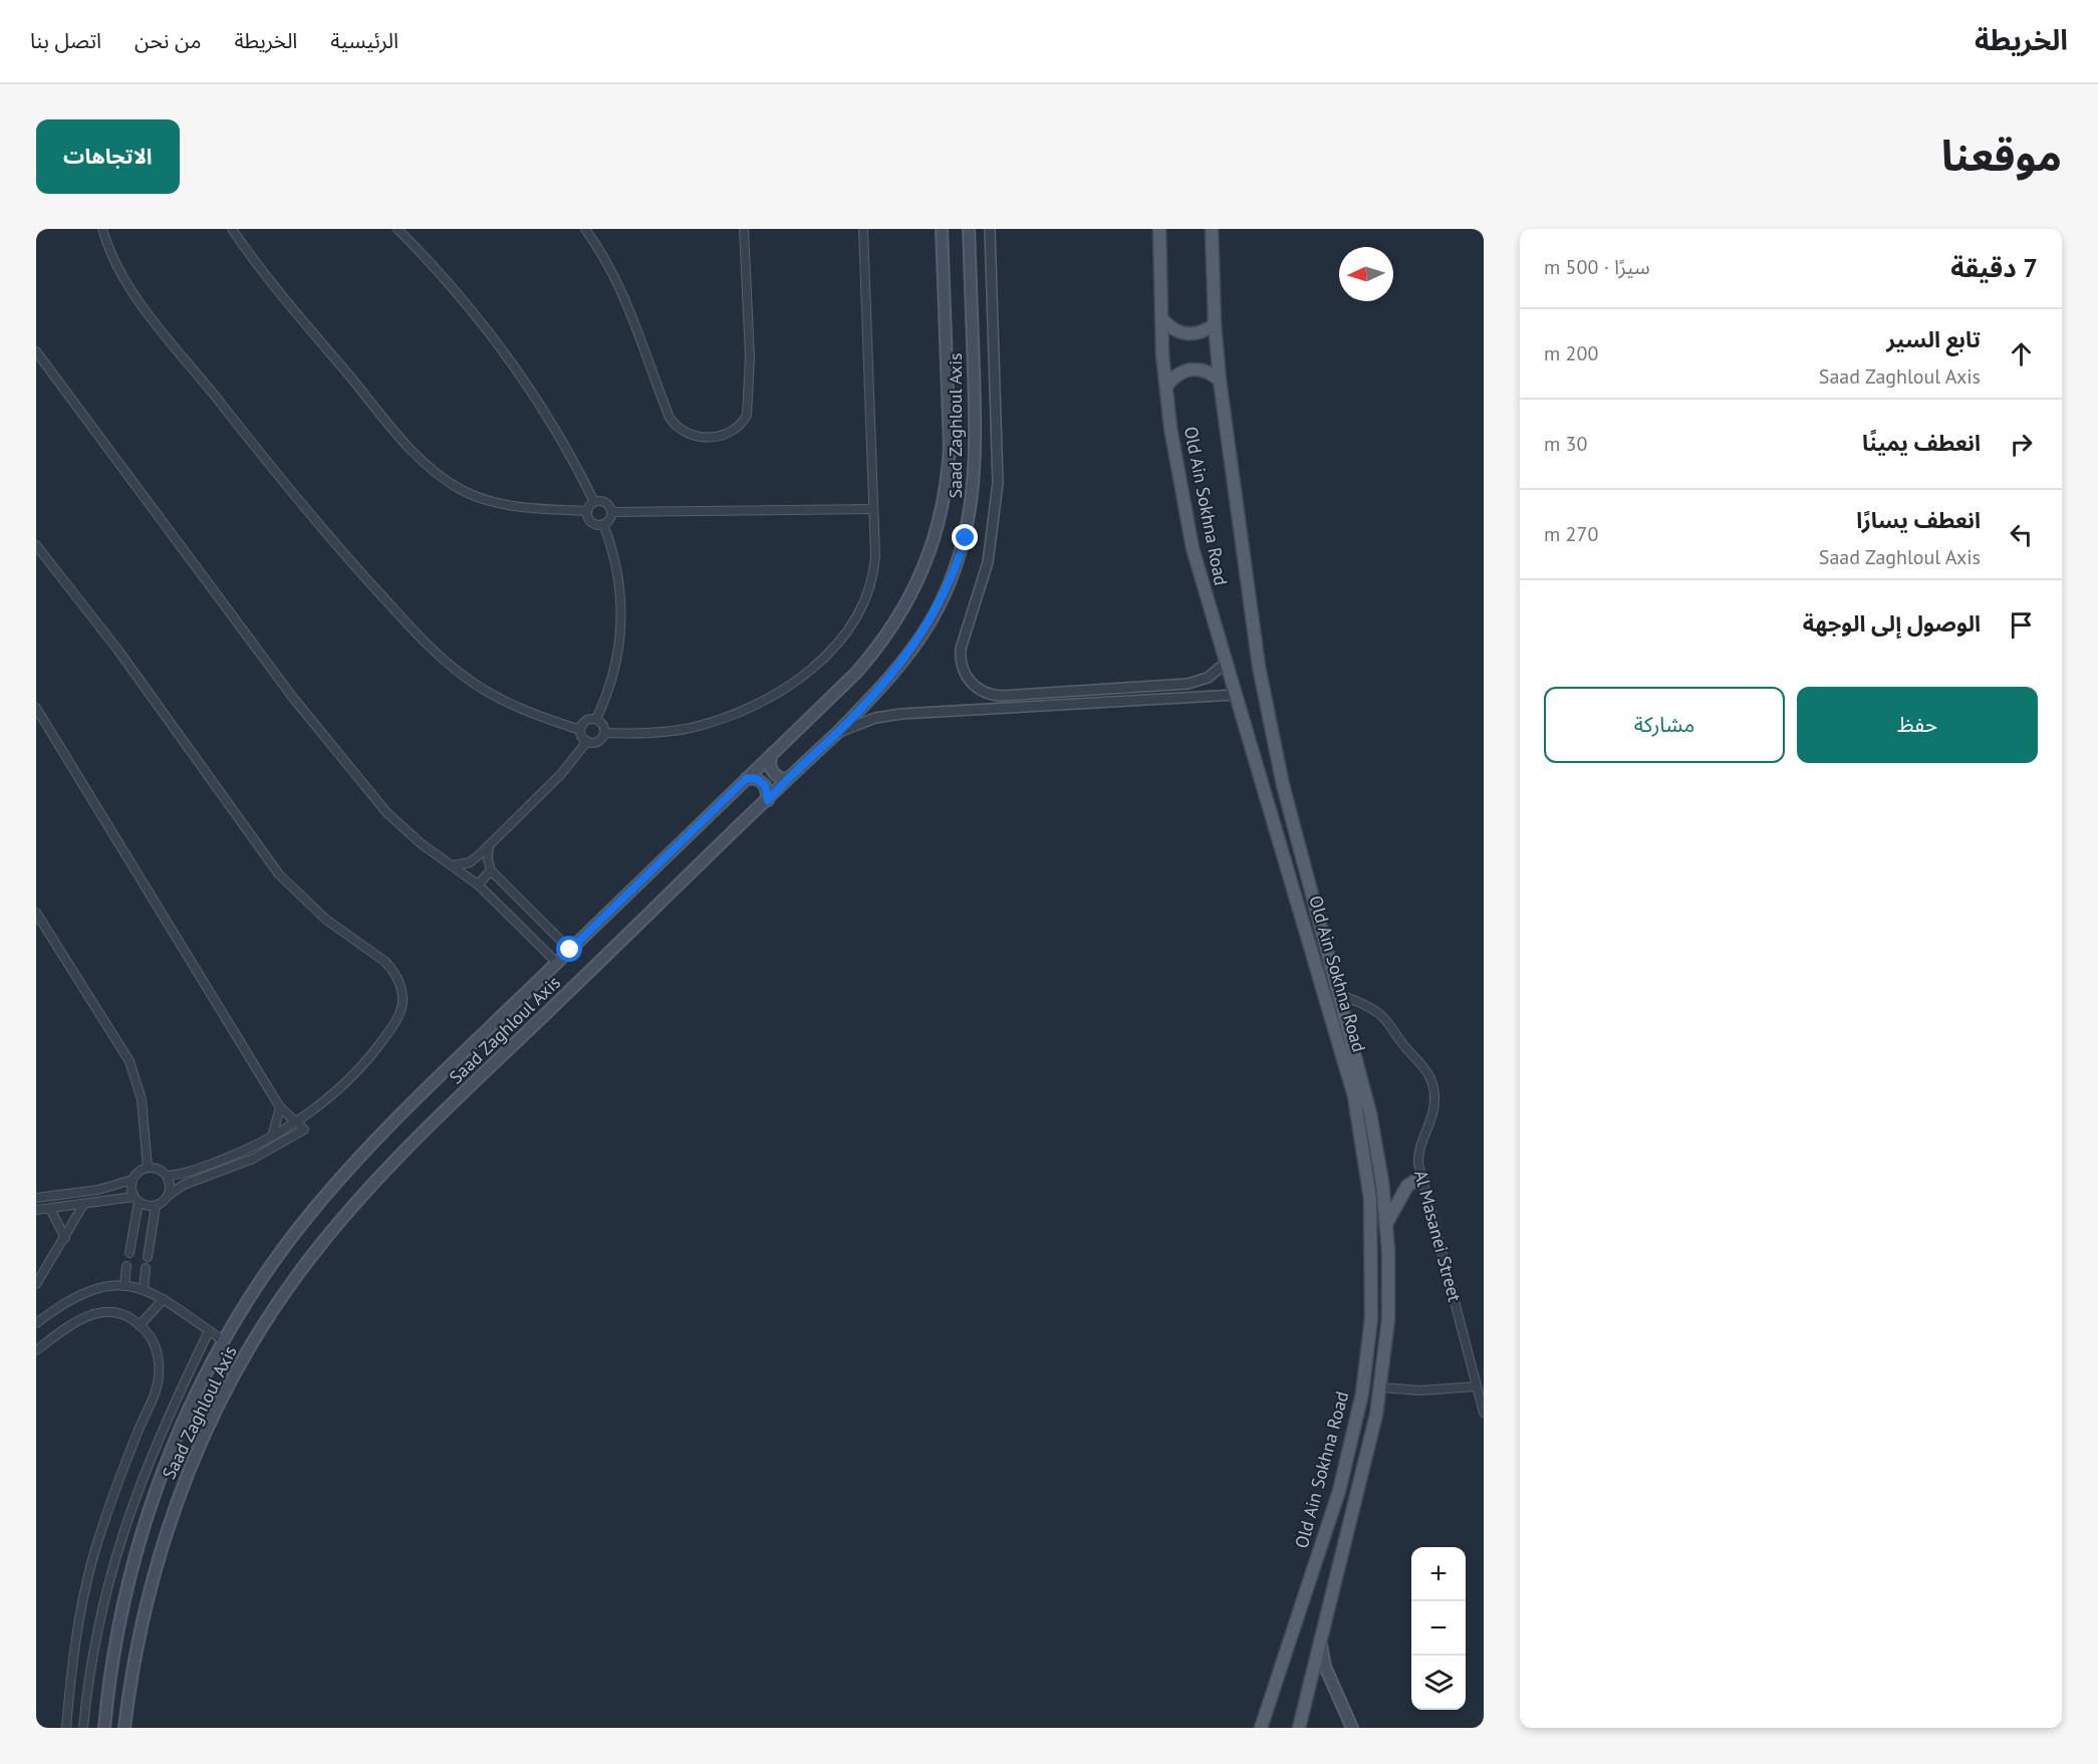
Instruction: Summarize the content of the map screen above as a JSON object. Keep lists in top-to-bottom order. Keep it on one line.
{"streets":{"main road":["Saad Zaghloul Axis","Old Ain Sokhna Road"],"street":["Al Masanei Street"]},"crossings":[["Old Ain Sokhna Road","Al Masanei Street"]],"north":"left","page":{"header":"الخريطة","nav":["الرئيسية","الخريطة","من نحن","اتصل بنا"],"title":"موقعنا","buttons":["الاتجاهات",["حفظ","مشاركة"]],"heading":["7 دقيقة","سيرًا · 500 m"],"list":[["تابع السير","Saad Zaghloul Axis","200 m"],["انعطف يمينًا","30 m"],["انعطف يسارًا","Saad Zaghloul Axis","270 m"],"الوصول إلى الوجهة"],"map_buttons":["+","−"]}}
